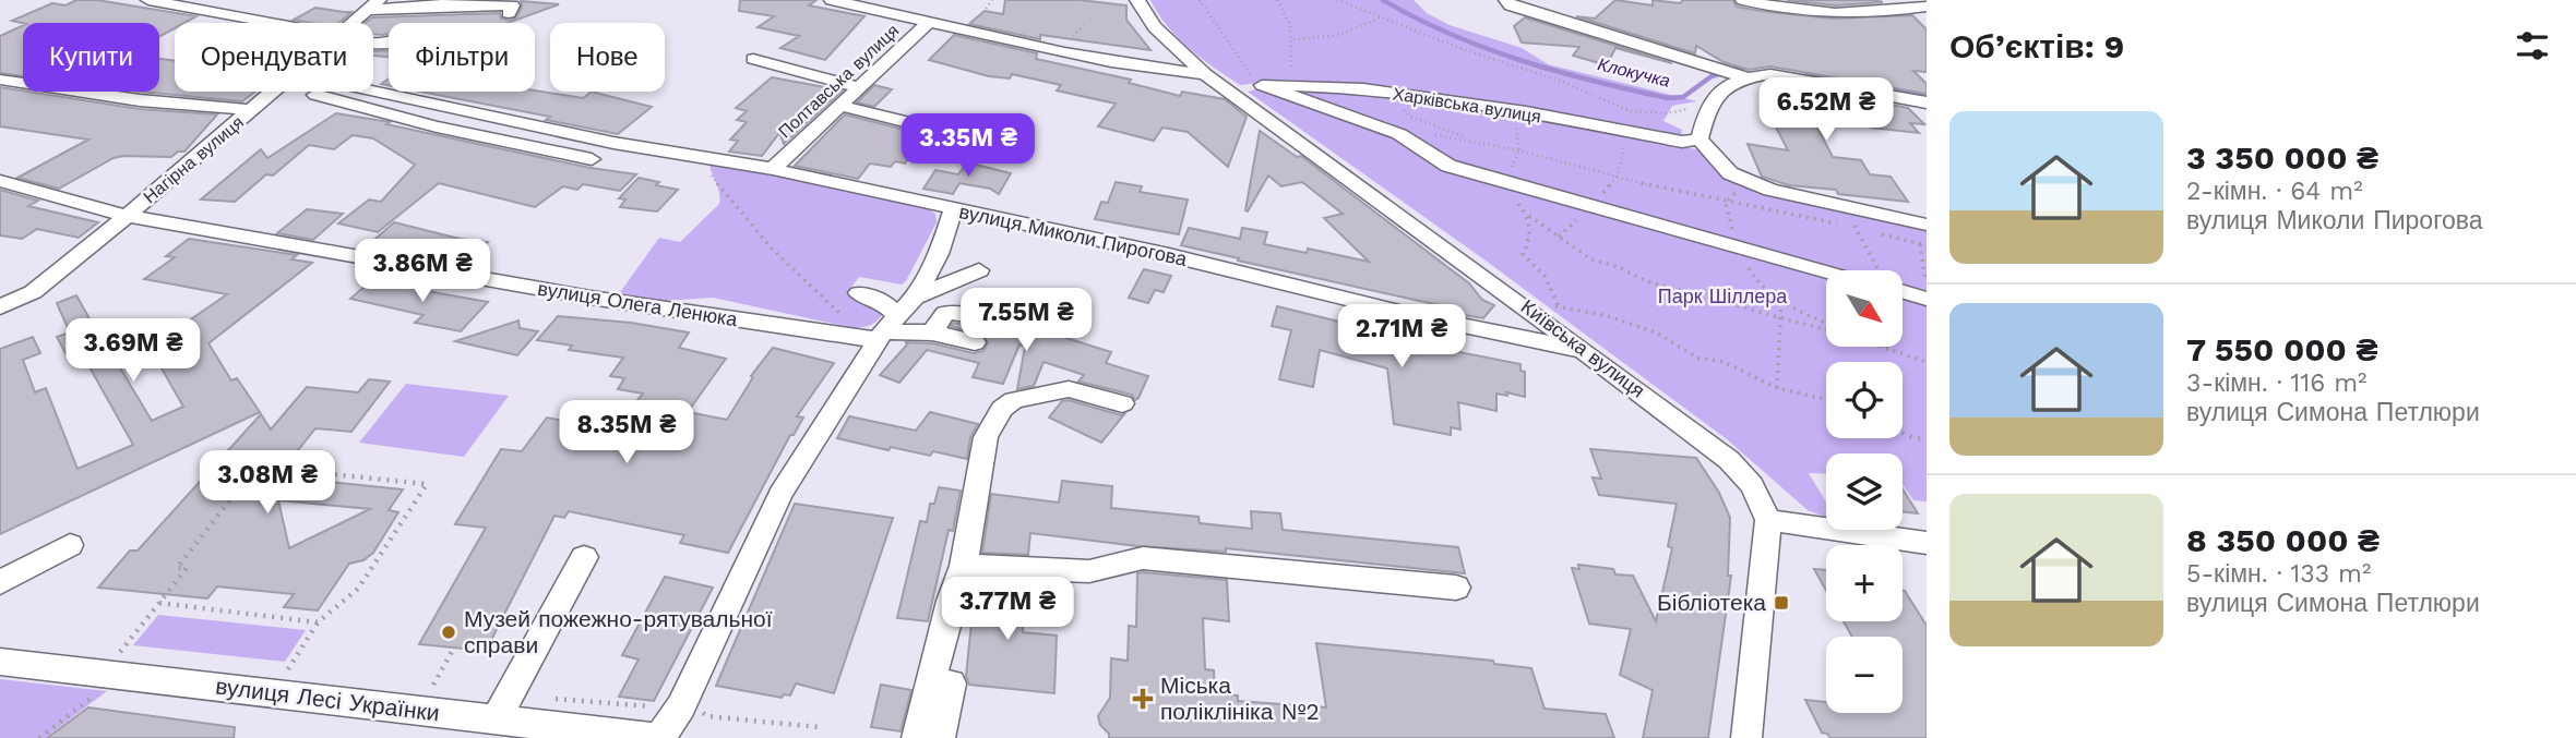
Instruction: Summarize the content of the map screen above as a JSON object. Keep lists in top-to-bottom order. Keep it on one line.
{"streets":{"street":["Полтавська вулиця","Харківська вулиця","Нагірна вулиця","вулиця Миколи Пирогова","вулиця Олега Ленюка","Київська вулиця","вулиця Лесі Українки"]},"crossings":[["Полтавська вулиця","вулиця Миколи Пирогова"],["Харківська вулиця","Київська вулиця"],["Нагірна вулиця","вулиця Олега Ленюка"],["вулиця Миколи Пирогова","Київська вулиця"]],"water":["Клокучка"],"parks":["Парк Шіллера"],"places":{"transit":["Бібліотека"],"other":["Музей пожежно-рятувальної справи"],"health":["Міська поліклініка №2"]},"north":"bottom right","page":{"heading":"Об’єктів: 9","chip":["Купити","Орендувати","Фільтри","Нове"],"price":["6.52M ₴","3.35M ₴","3.86M ₴","7.55M ₴","2.71M ₴","3.69M ₴","8.35M ₴","3.08M ₴","3.77M ₴"],"list":[{"name":"3 350 000 ₴","note":"2-кімн. · 64 m² · вулиця Миколи Пирогова"},{"name":"7 550 000 ₴","note":"3-кімн. · 116 m² · вулиця Симона Петлюри"},{"name":"8 350 000 ₴","note":"5-кімн. · 133 m² · вулиця Симона Петлюри"}],"map_buttons":["+","−"]}}
